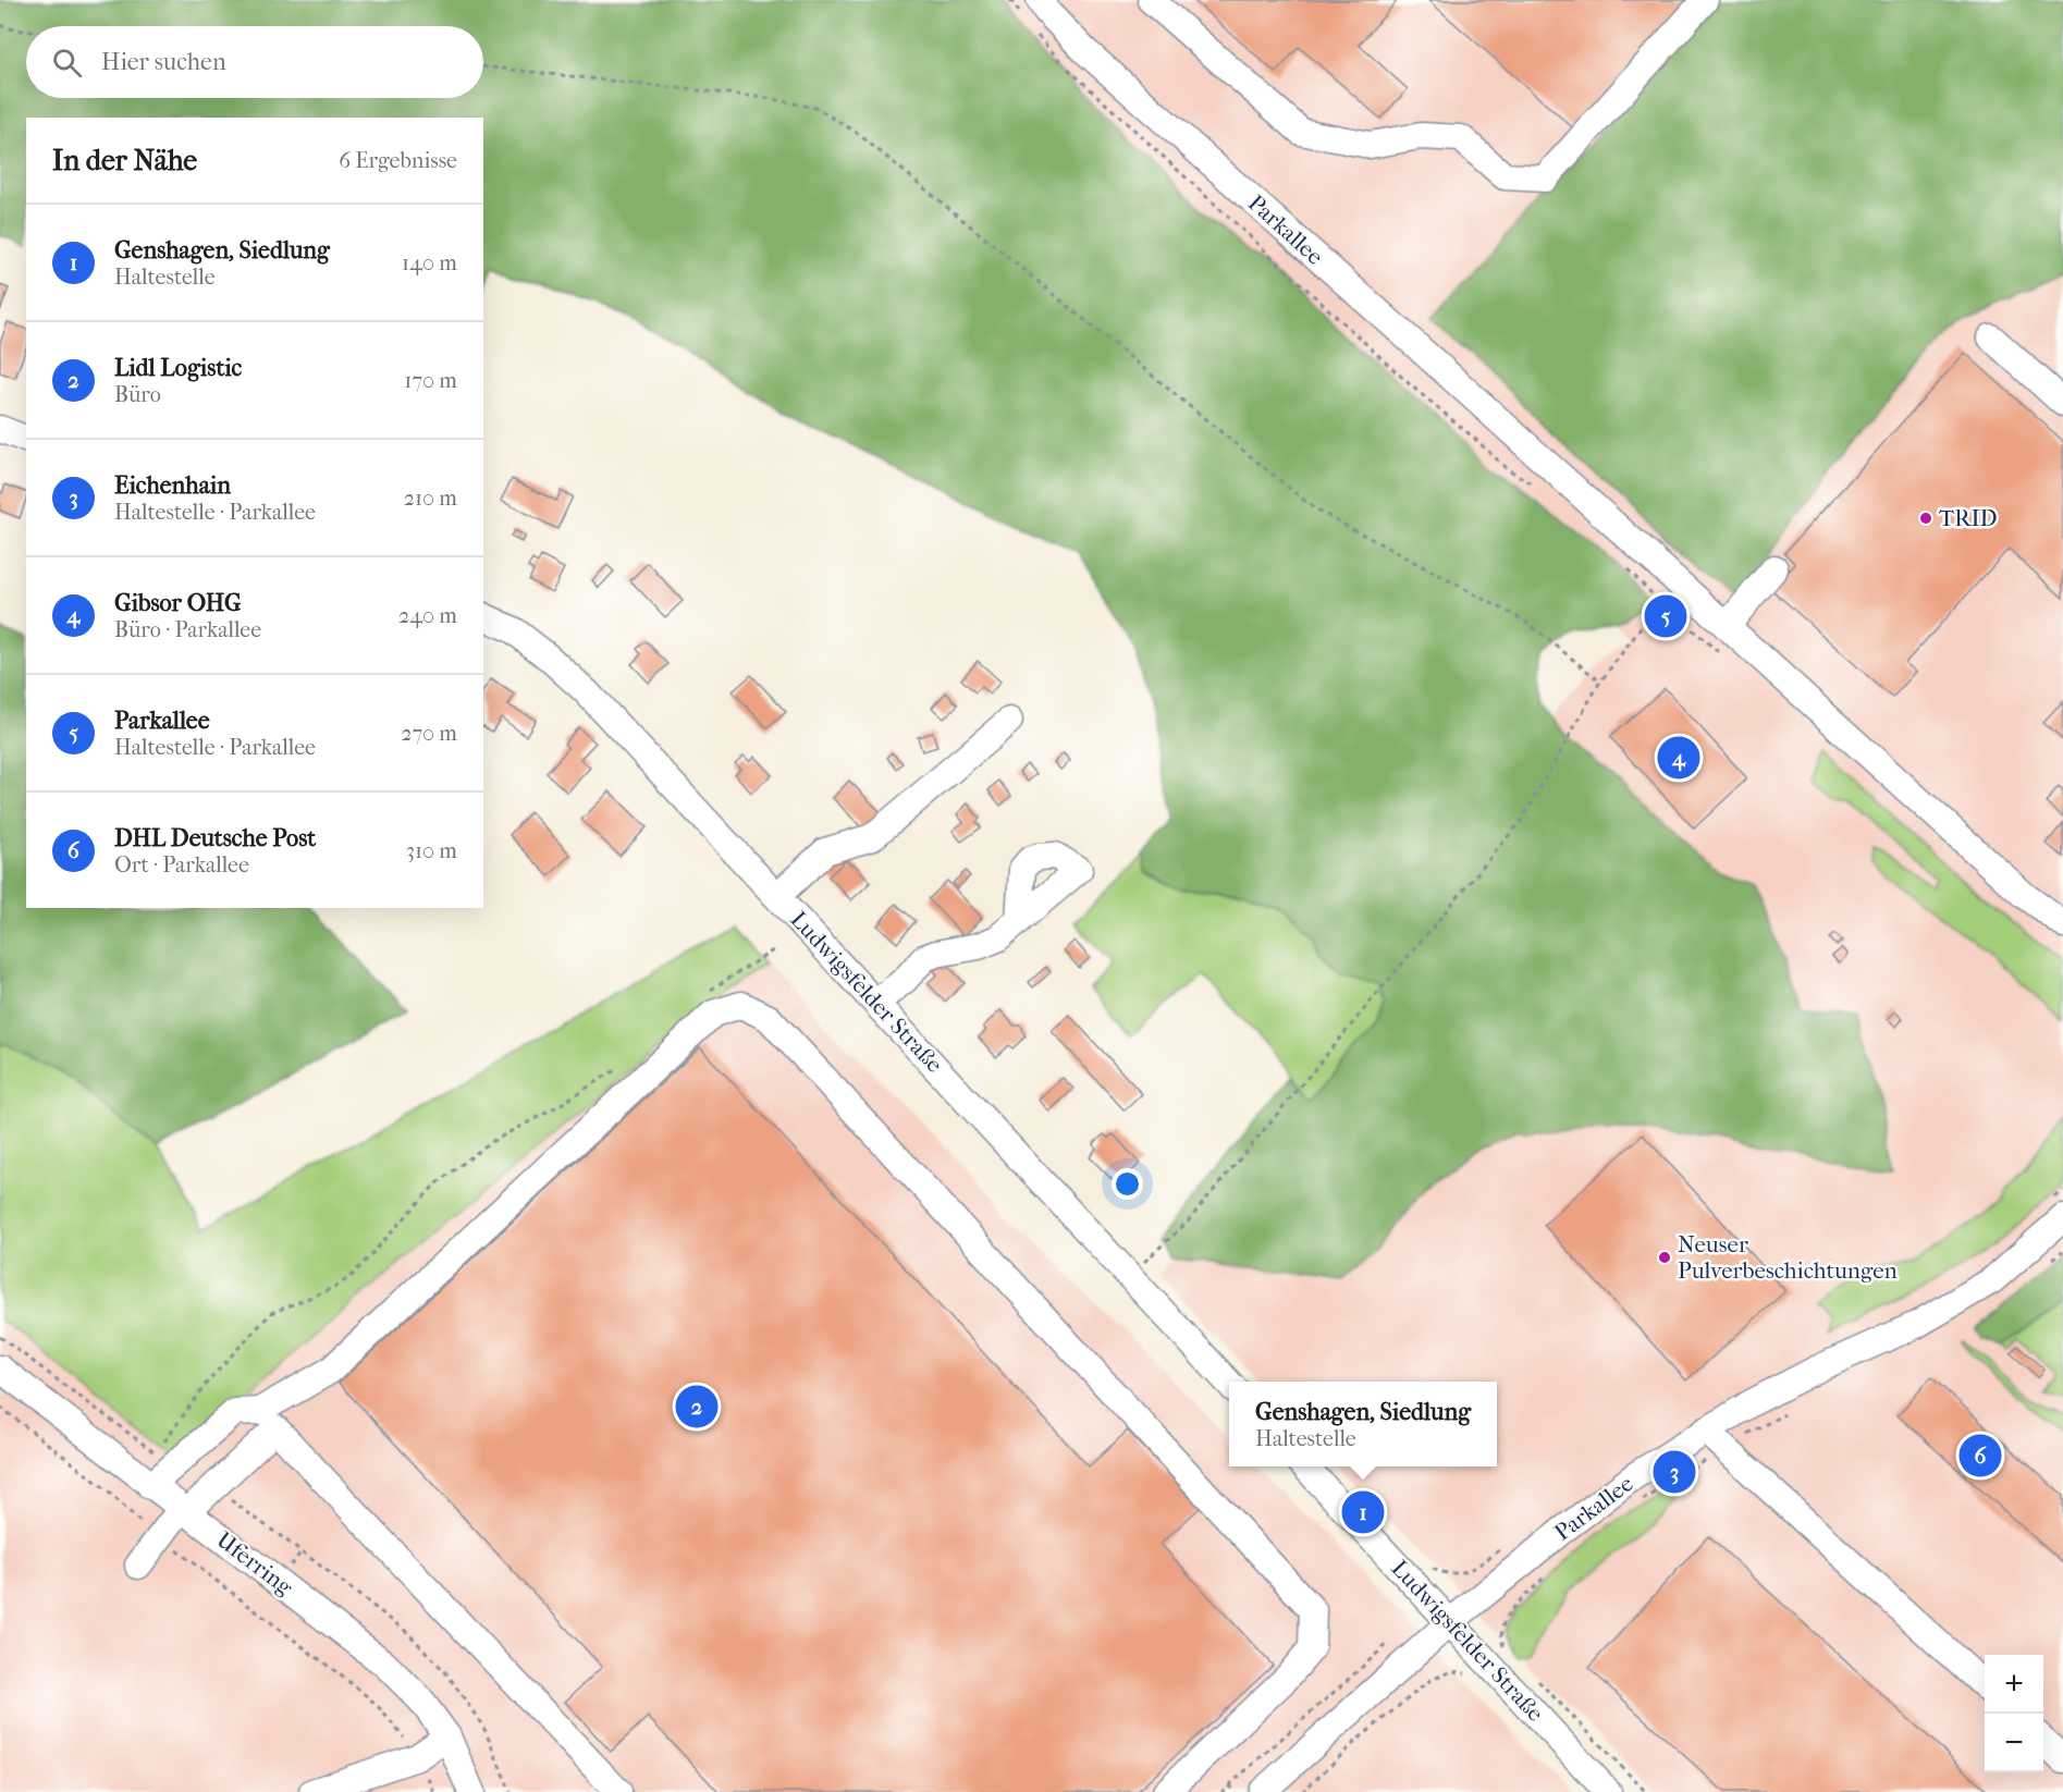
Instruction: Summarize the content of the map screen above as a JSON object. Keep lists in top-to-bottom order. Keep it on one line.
{"streets":{"street":["Parkallee","Ludwigsfelder Straße","Uferring"]},"crossings":[["Parkallee","Ludwigsfelder Straße"]],"places":["TRID","Neuser Pulverbeschichtungen"],"page":{"search":"Hier suchen","heading":["In der Nähe","6 Ergebnisse"],"list":[{"mark":"1","name":"Genshagen, Siedlung","note":"Haltestelle","value":"140 m"},{"mark":"2","name":"Lidl Logistic","note":"Büro","value":"170 m"},{"mark":"3","name":"Eichenhain","note":"Haltestelle · Parkallee","value":"210 m"},{"mark":"4","name":"Gibsor OHG","note":"Büro · Parkallee","value":"240 m"},{"mark":"5","name":"Parkallee","note":"Haltestelle · Parkallee","value":"270 m"},{"mark":"6","name":"DHL Deutsche Post","note":"Ort · Parkallee","value":"310 m"}],"pins":["5","4","2","6","3","1"],"popup":["Genshagen, Siedlung","Haltestelle"],"map_buttons":["+","−"]}}
